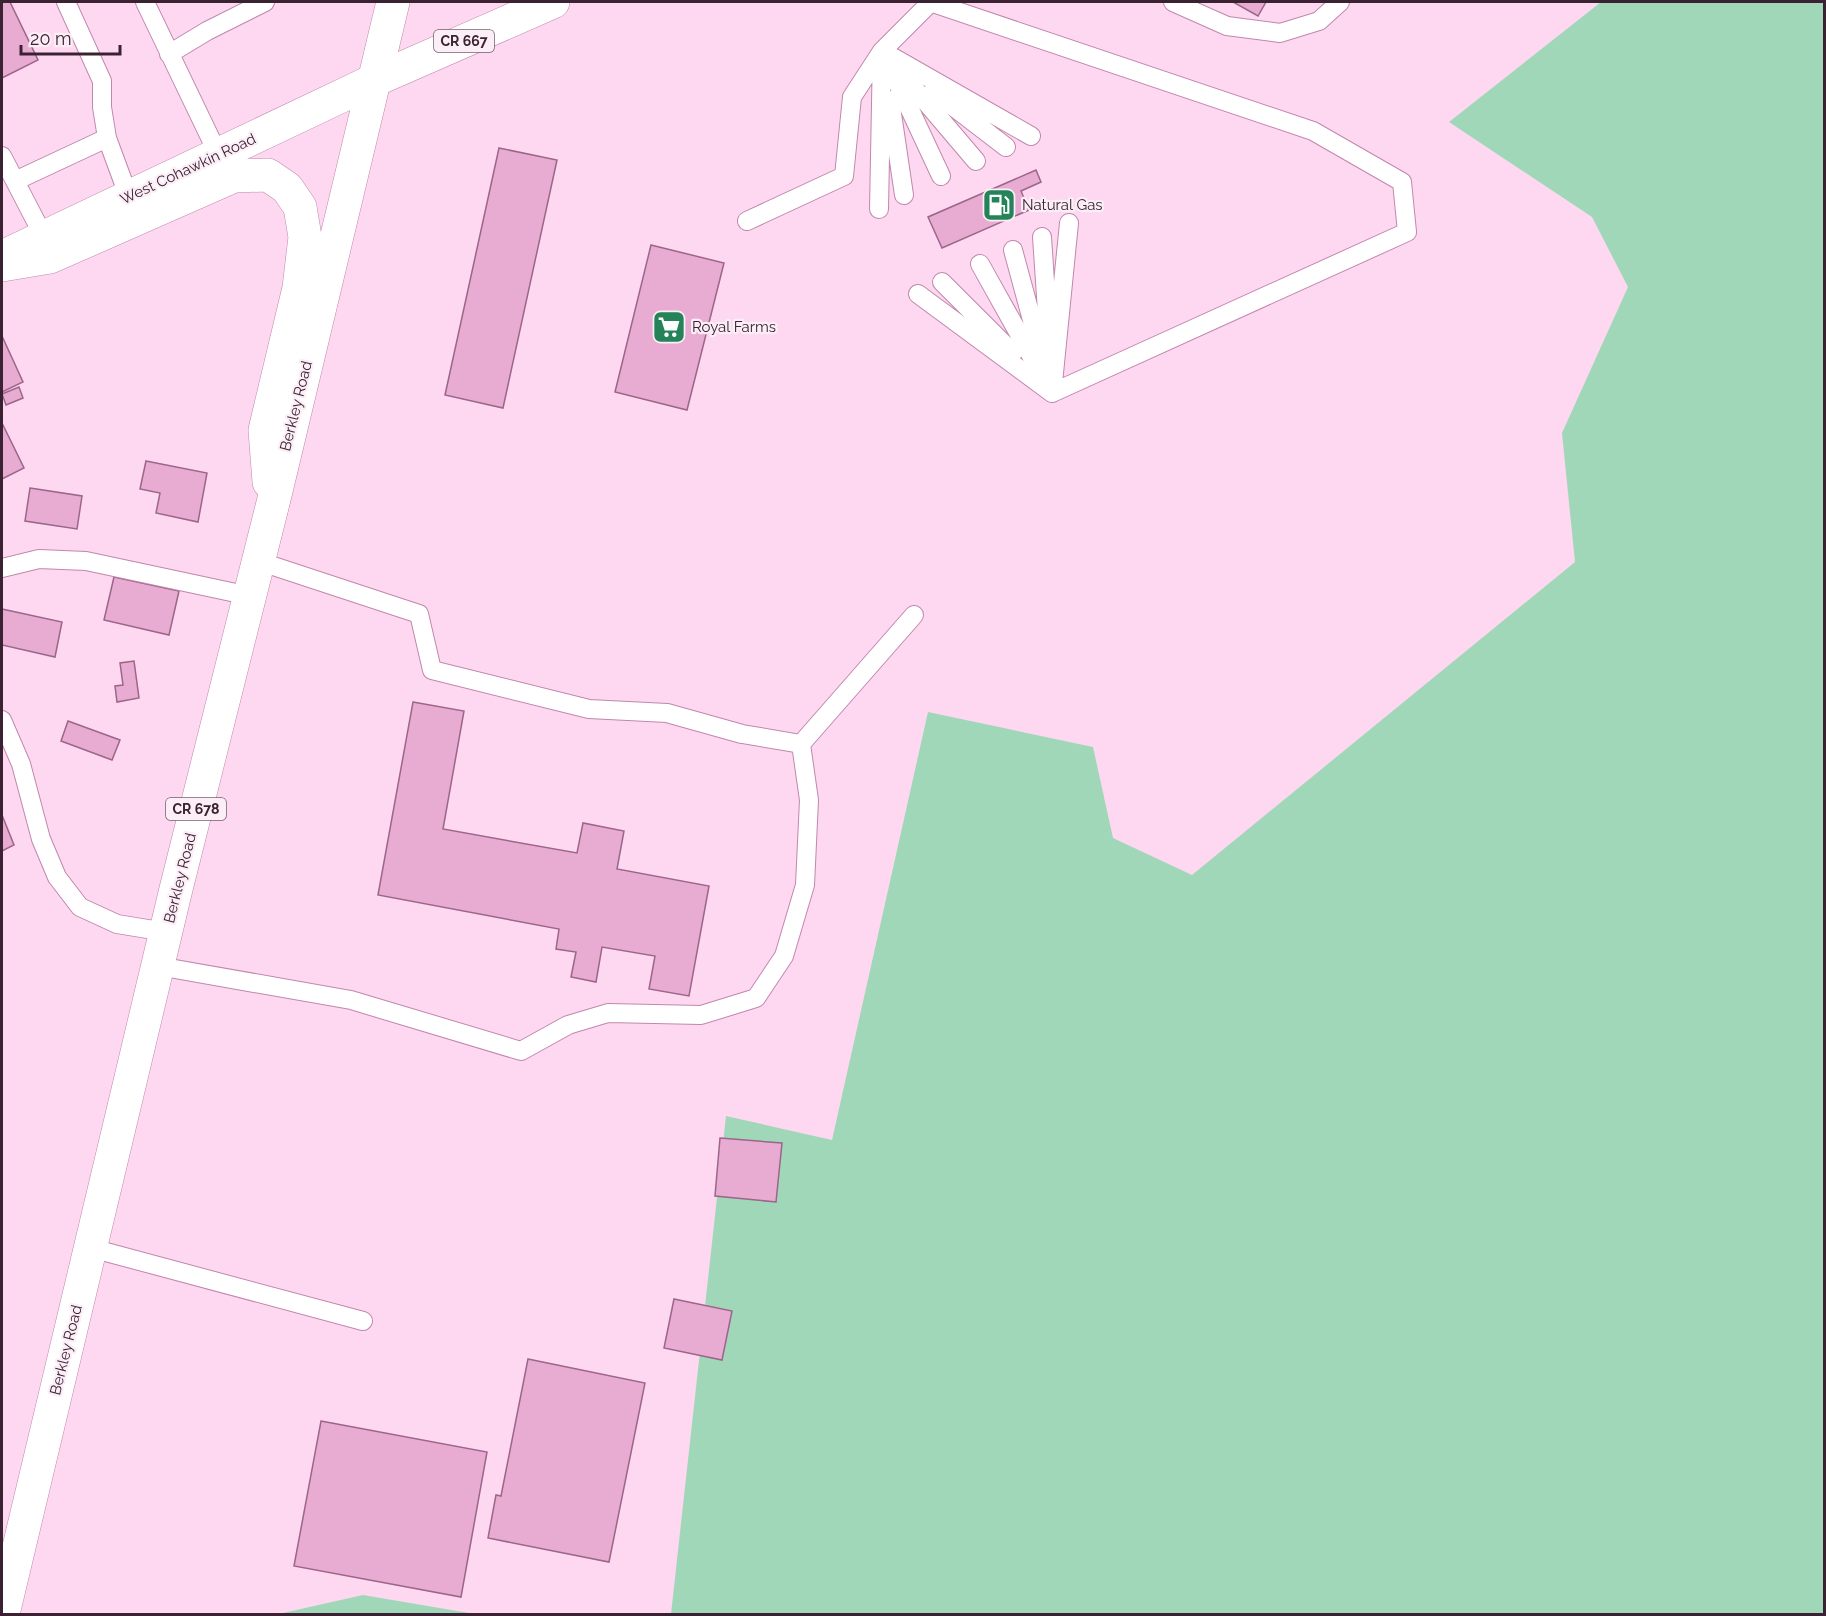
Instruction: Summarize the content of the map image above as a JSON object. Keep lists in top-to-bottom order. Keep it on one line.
{"streets":{"main road":["CR 667","West Cohawkin Road","Berkley Road","CR 678"]},"crossings":[["CR 667","West Cohawkin Road"],["CR 667","Berkley Road"],["West Cohawkin Road","Berkley Road"]],"places":{"fuel station":["Natural Gas"],"supermarket":["Royal Farms"]},"scale_bar":"20 m"}
